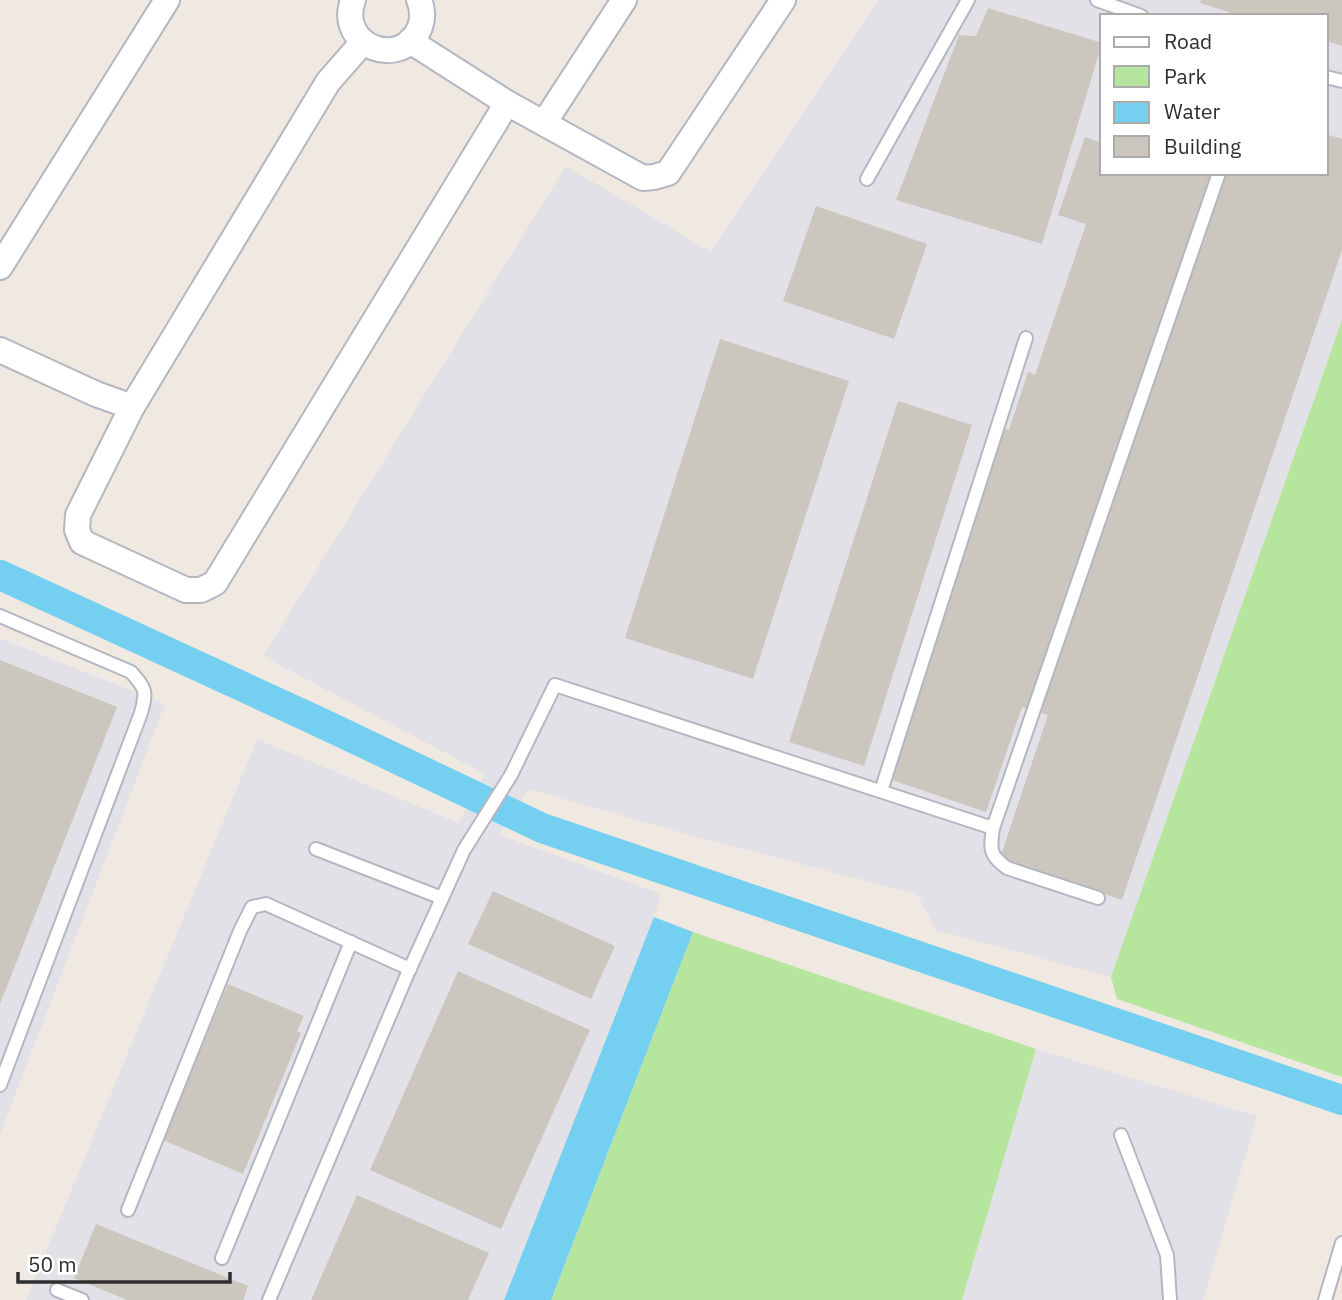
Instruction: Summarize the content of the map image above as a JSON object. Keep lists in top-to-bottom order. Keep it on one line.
{"legend":["Road","Park","Water","Building"],"scale_bar":"50 m"}
